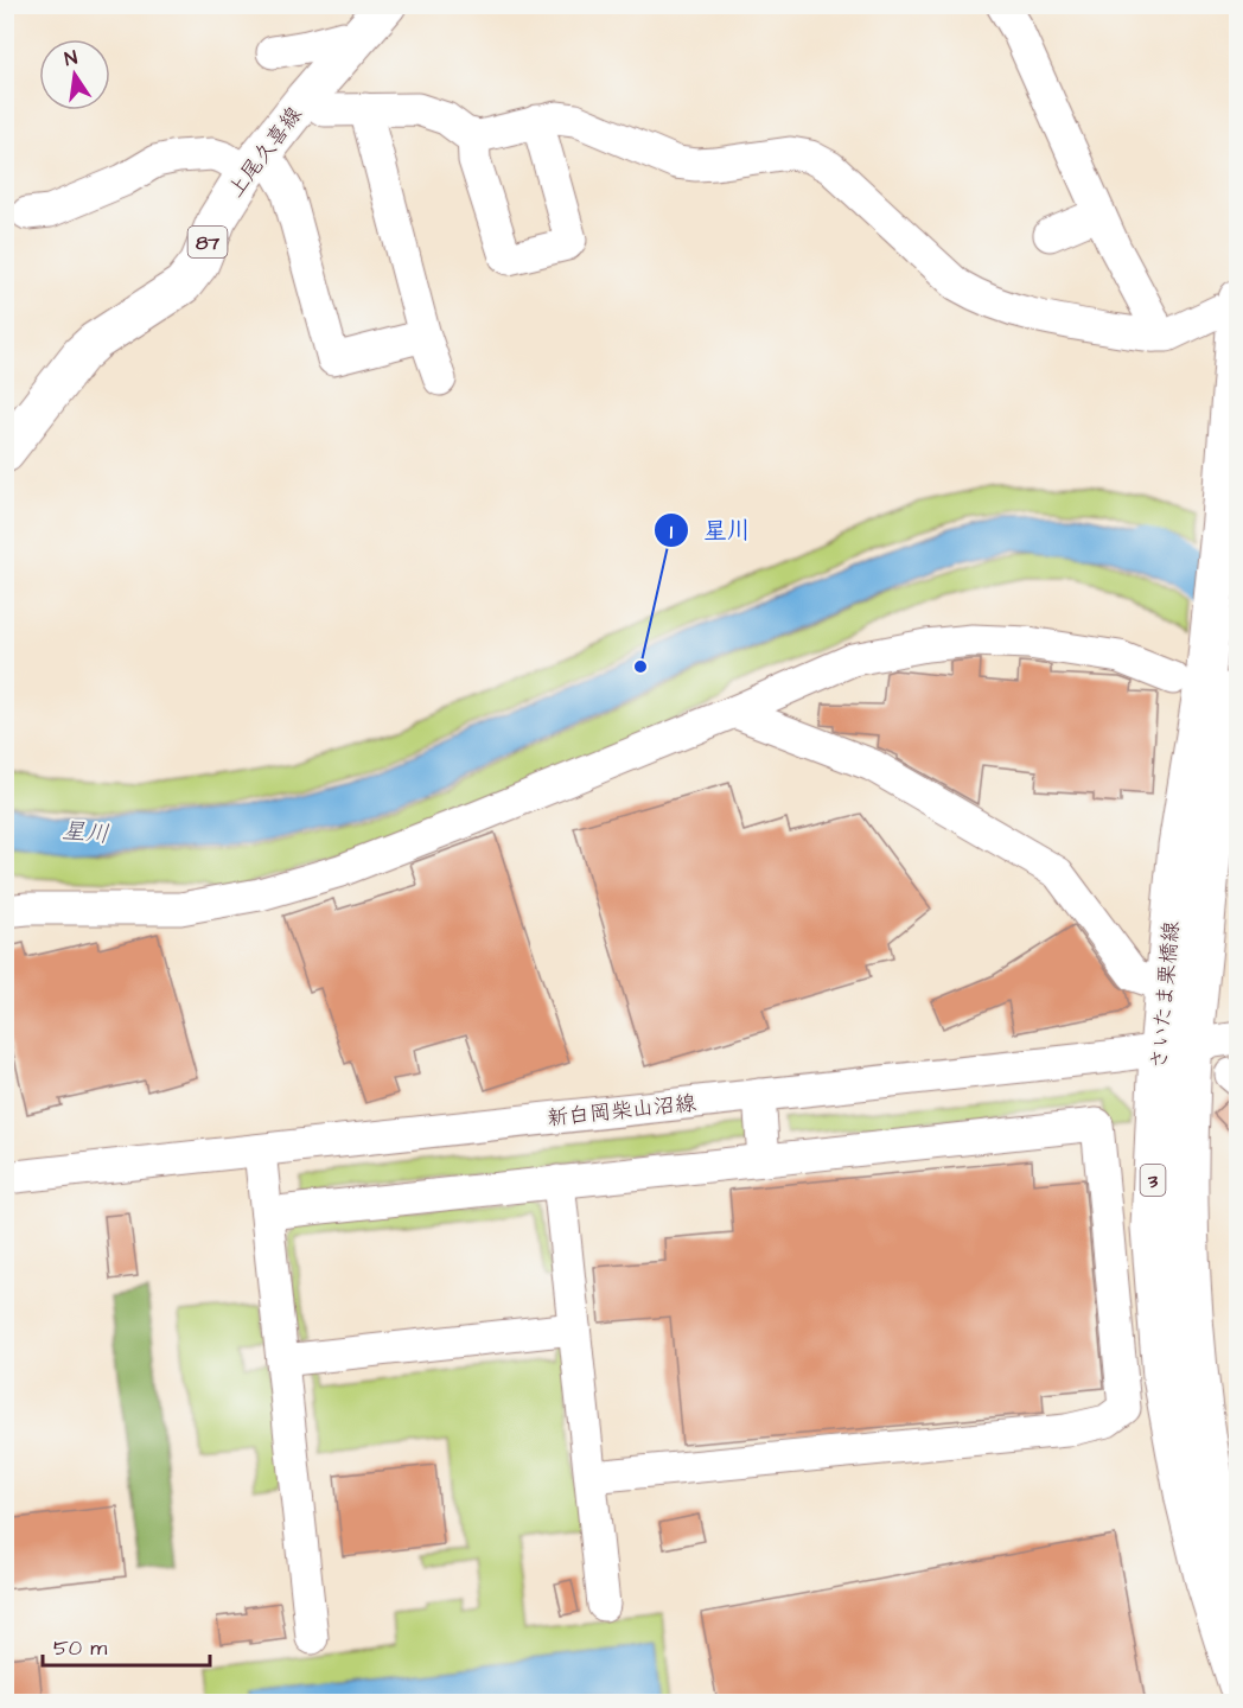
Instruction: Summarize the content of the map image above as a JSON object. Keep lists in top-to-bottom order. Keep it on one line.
{"streets":{"main road":["上尾久喜線","87","さいたま栗橋線","3"],"street":["新白岡柴山沼線"]},"crossings":[["さいたま栗橋線","新白岡柴山沼線"]],"water":["星川"],"places":["星川"],"scale_bar":"50 m","north":"top"}
